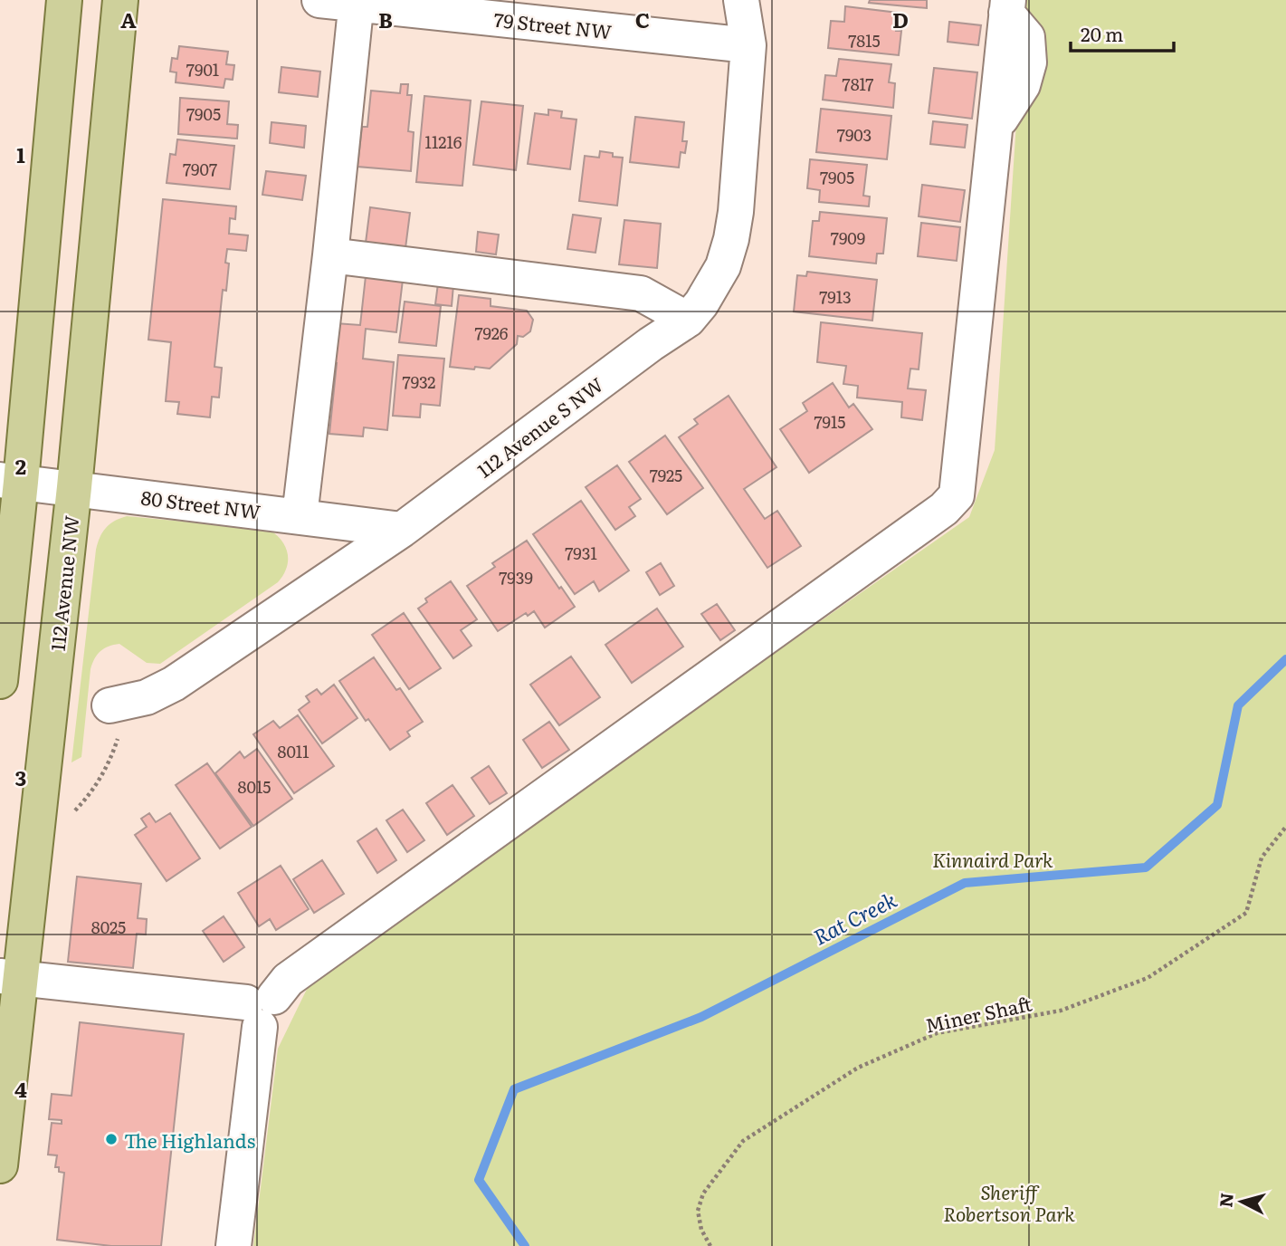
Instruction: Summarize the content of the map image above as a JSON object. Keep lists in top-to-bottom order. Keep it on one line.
{"streets":{"main road":["112 Avenue NW"],"street":["79 Street NW","112 Avenue S NW","80 Street NW"],"path":["Miner Shaft"]},"crossings":[["79 Street NW","112 Avenue S NW"],["112 Avenue S NW","80 Street NW"],["80 Street NW","112 Avenue NW"]],"water":["Rat Creek"],"parks":["Kinnaird Park","Sheriff Robertson Park"],"places":["The Highlands"],"house_numbers":["7815","7901","7817","7905","7903","11216","7907","7905","7909","7913","7926","7932","7915","7925","7931","7939","8011","8015","8025"],"scale_bar":"20 m","north":"left","grid":{"columns":["A","B","C","D"],"rows":["1","2","3","4"]}}
